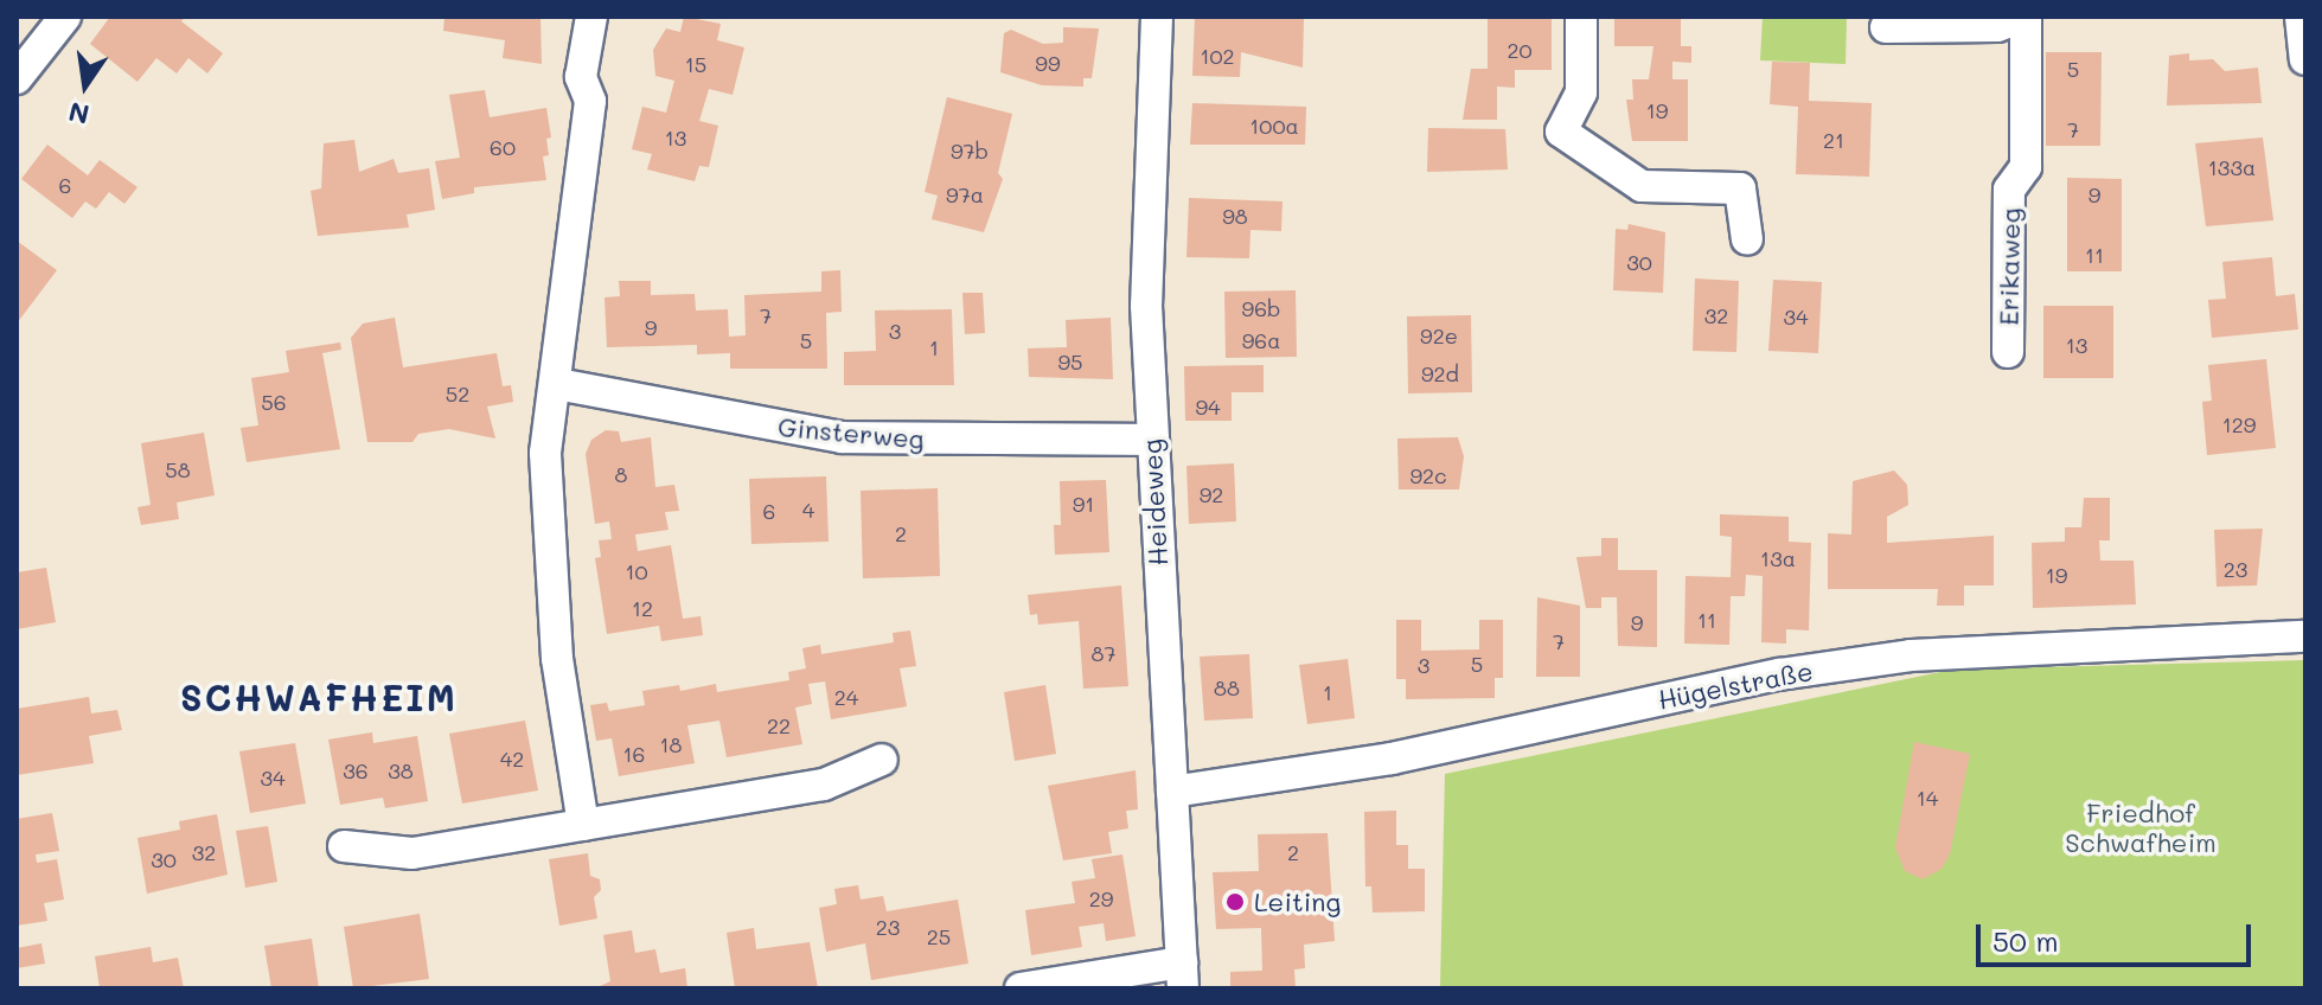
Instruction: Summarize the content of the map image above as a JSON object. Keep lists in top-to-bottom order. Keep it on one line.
{"streets":{"street":["Erikaweg","Ginsterweg","Heideweg","Hügelstraße"]},"crossings":[["Ginsterweg","Heideweg"],["Heideweg","Hügelstraße"]],"districts":["SCHWAFHEIM"],"parks":["Friedhof Schwafheim"],"places":["Leiting"],"house_numbers":["20","102","99","15","5","19","100a","7","13","21","60","97b","133a","6","97a","9","98","11","30","96b","7","32","34","9","3","92e","5","96a","13","1","95","92d","52","56","94","129","58","8","92c","92","91","4","6","2","13a","23","10","19","12","11","9","7","87","5","3","88","1","24","22","18","16","42","36","38","34","14","32","2","30","29","23","25"],"scale_bar":"50 m","north":"bottom"}
